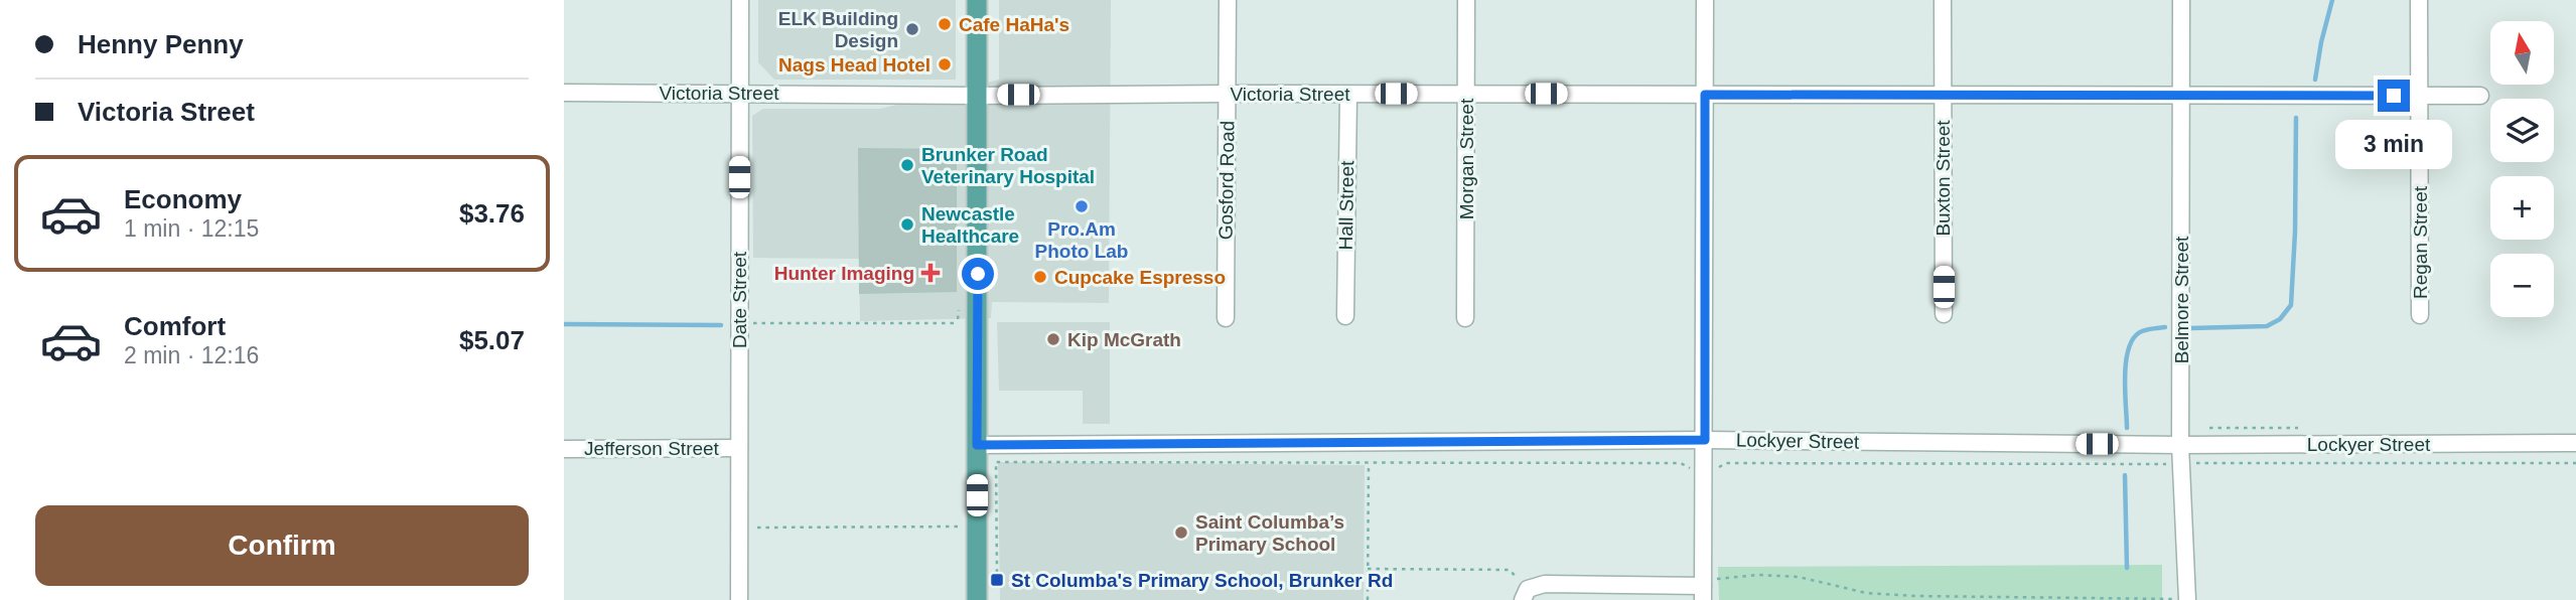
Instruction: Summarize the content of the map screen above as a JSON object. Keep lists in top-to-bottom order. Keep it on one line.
{"streets":{"street":["Victoria Street","Morgan Street","Buxton Street","Gosford Road","Hall Street","Regan Street","Date Street","Belmore Street","Lockyer Street","Jefferson Street"]},"crossings":[["Victoria Street","Morgan Street"],["Victoria Street","Buxton Street"],["Victoria Street","Gosford Road"],["Victoria Street","Hall Street"],["Victoria Street","Regan Street"],["Victoria Street","Date Street"],["Victoria Street","Belmore Street"],["Date Street","Jefferson Street"],["Belmore Street","Lockyer Street"]],"places":{"other":["Cafe HaHa's","ELK Building Design","Nags Head Hotel","Brunker Road Veterinary Hospital","Pro.Am Photo Lab","Newcastle Healthcare","Cupcake Espresso","Kip McGrath","Saint Columba’s Primary School"],"health":["Hunter Imaging"],"transit":["St Columba's Primary School, Brunker Rd"]},"north":"top","page":{"banner":["Henny Penny","Victoria Street"],"map_buttons":["+","−"],"bubble":"3 min","list":[{"name":"Economy","note":"1 min · 12:15","value":"$3.76"},{"name":"Comfort","note":"2 min · 12:16","value":"$5.07"}],"buttons":"Confirm"}}
